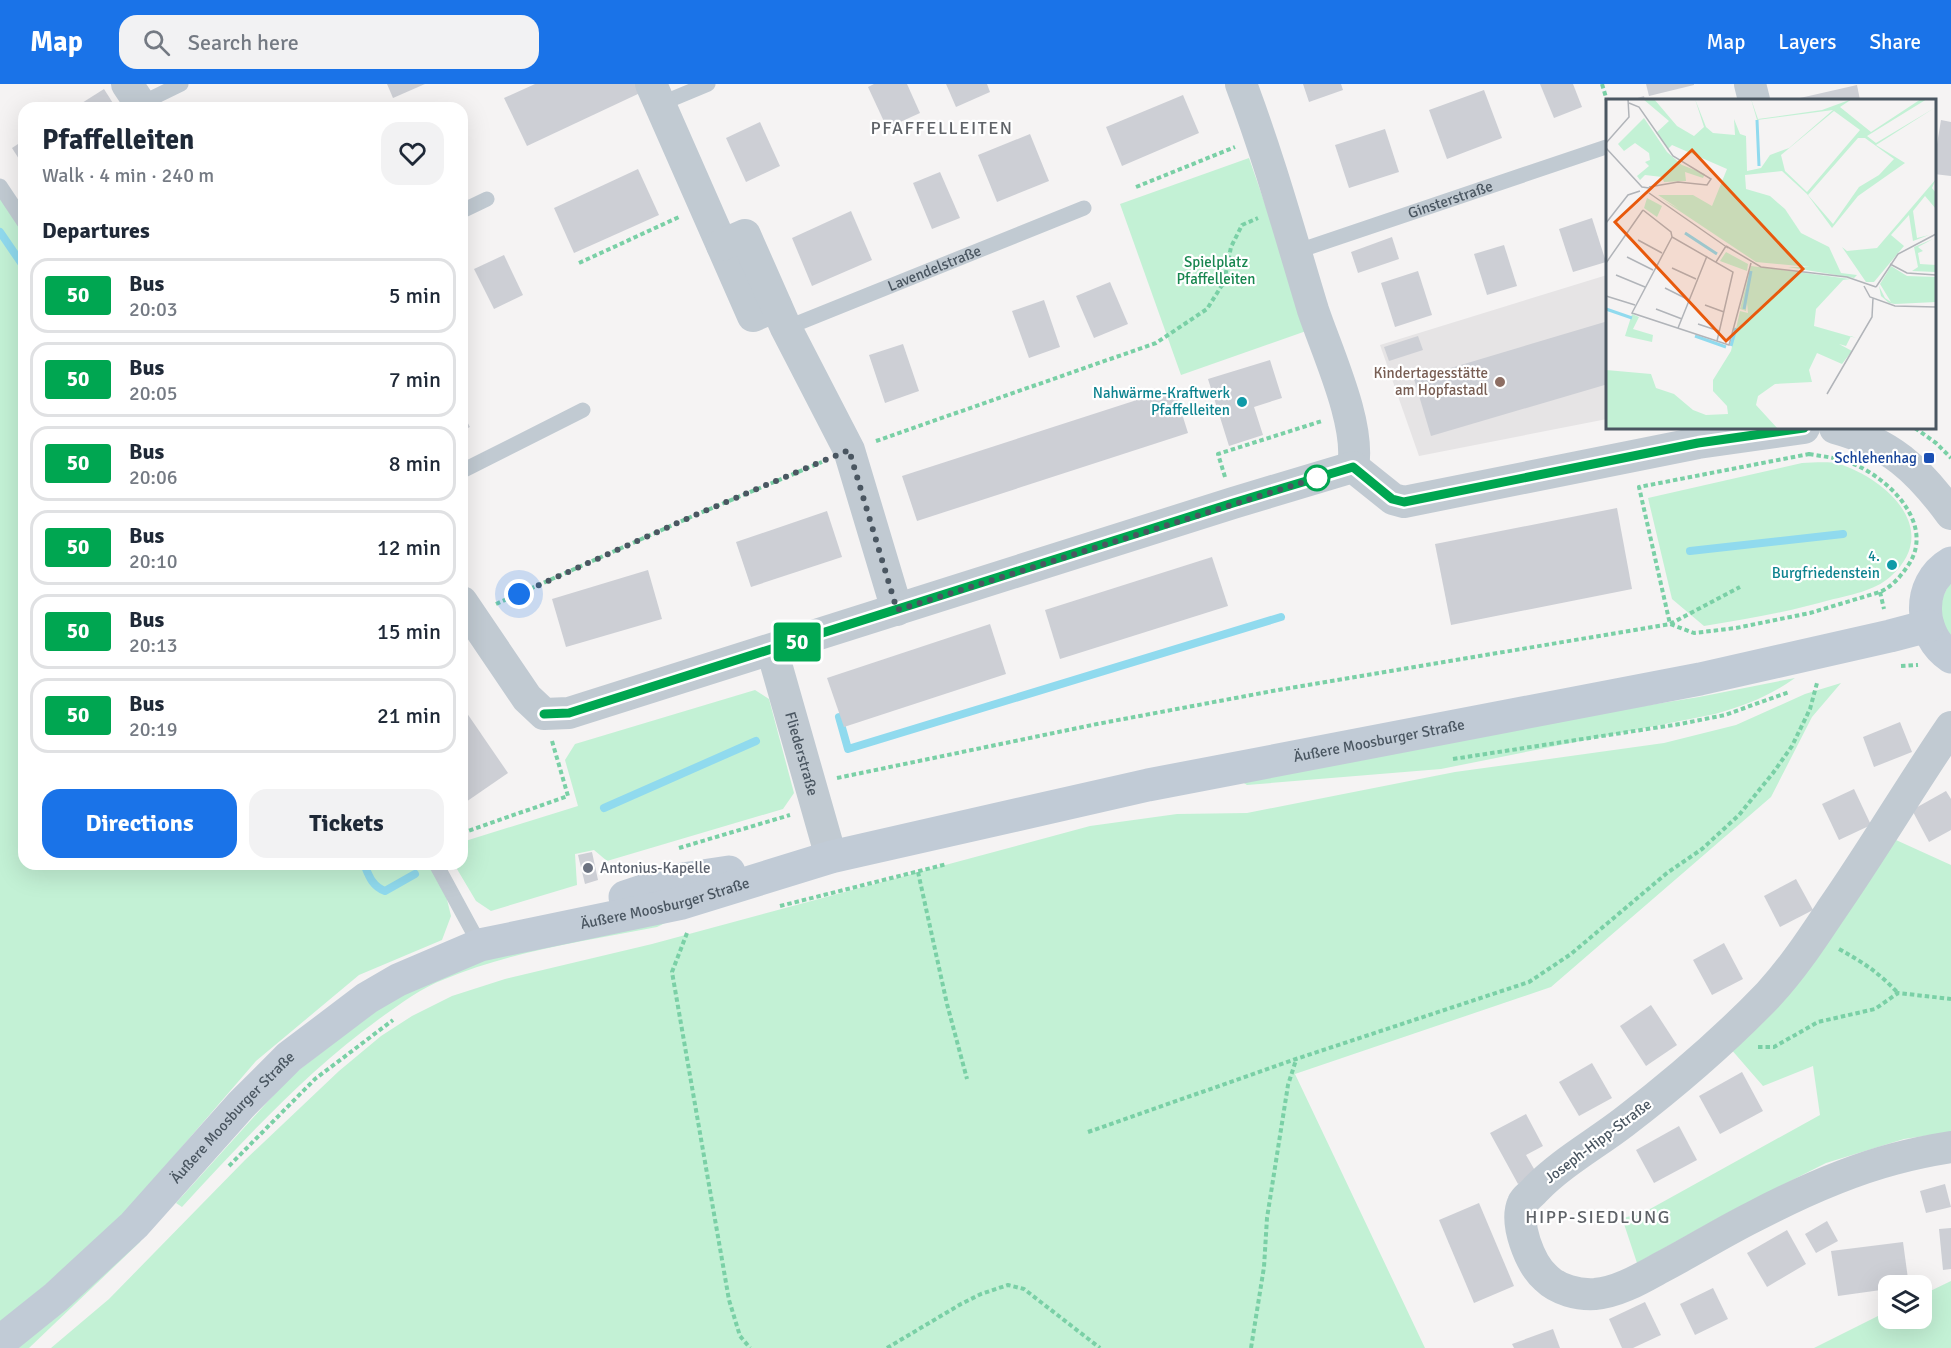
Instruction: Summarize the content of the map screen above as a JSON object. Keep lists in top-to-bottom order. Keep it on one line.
{"streets":{"street":["Lavendelstraße","Äußere Moosburger Straße","Fliederstraße","Joseph-Hipp-Straße"],"lane":["Ginsterstraße"]},"crossings":[["Äußere Moosburger Straße","Fliederstraße"]],"districts":["PFAFFELLEITEN","HIPP-SIEDLUNG"],"parks":["Spielplatz Pfaffelleiten"],"places":{"other":["Kindertagesstätte am Hopfastadl","Nahwärme-Kraftwerk Pfaffelleiten","4. Burgfriedenstein","Antonius-Kapelle"],"transit":["Schlehenhag"]},"lines":["bus line 50"],"page":{"header":"Map","search":"Search here","nav":["Map","Layers","Share"],"on_map":"50","heading":[["Pfaffelleiten","Walk · 4 min · 240 m"],"Departures"],"list":[{"mark":"50","name":"Bus","note":"20:03","value":"5 min"},{"mark":"50","name":"Bus","note":"20:05","value":"7 min"},{"mark":"50","name":"Bus","note":"20:06","value":"8 min"},{"mark":"50","name":"Bus","note":"20:10","value":"12 min"},{"mark":"50","name":"Bus","note":"20:13","value":"15 min"},{"mark":"50","name":"Bus","note":"20:19","value":"21 min"}],"buttons":["Directions","Tickets"]}}
